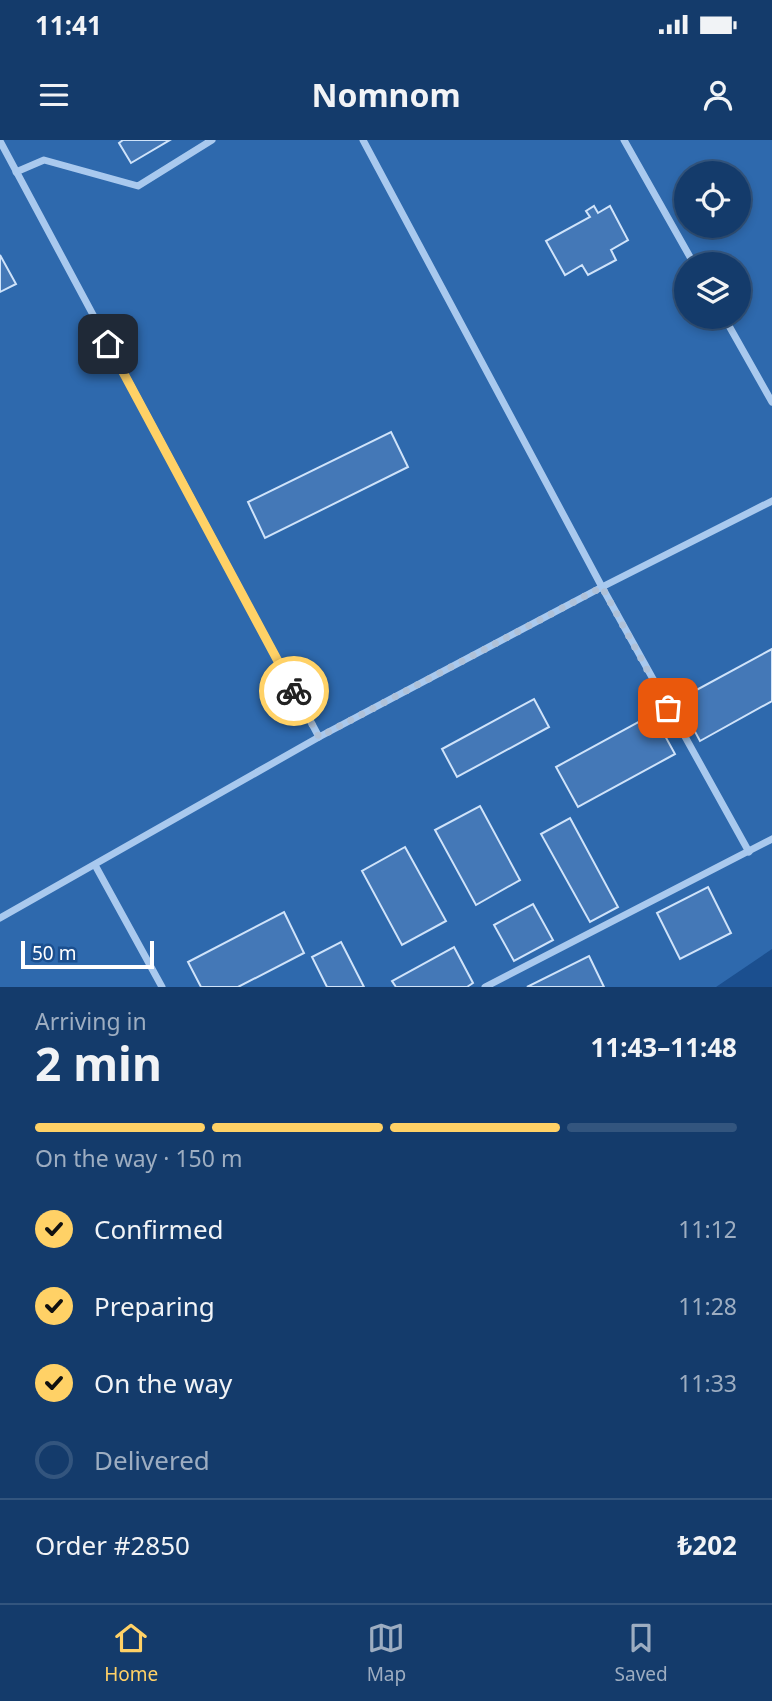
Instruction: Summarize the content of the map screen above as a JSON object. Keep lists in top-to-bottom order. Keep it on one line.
{"scale_bar":"50 m","page":{"status":"11:41","header":"Nomnom","scale":"50 m","heading":["2 min","Arriving in","11:43–11:48"],"panel":["Order #2850","₺202"],"bar":"On the way · 150 m","list":[["Confirmed","11:12"],["Preparing","11:28"],["On the way","11:33"],"Delivered"],"tabs":["Home","Map","Saved"]}}
